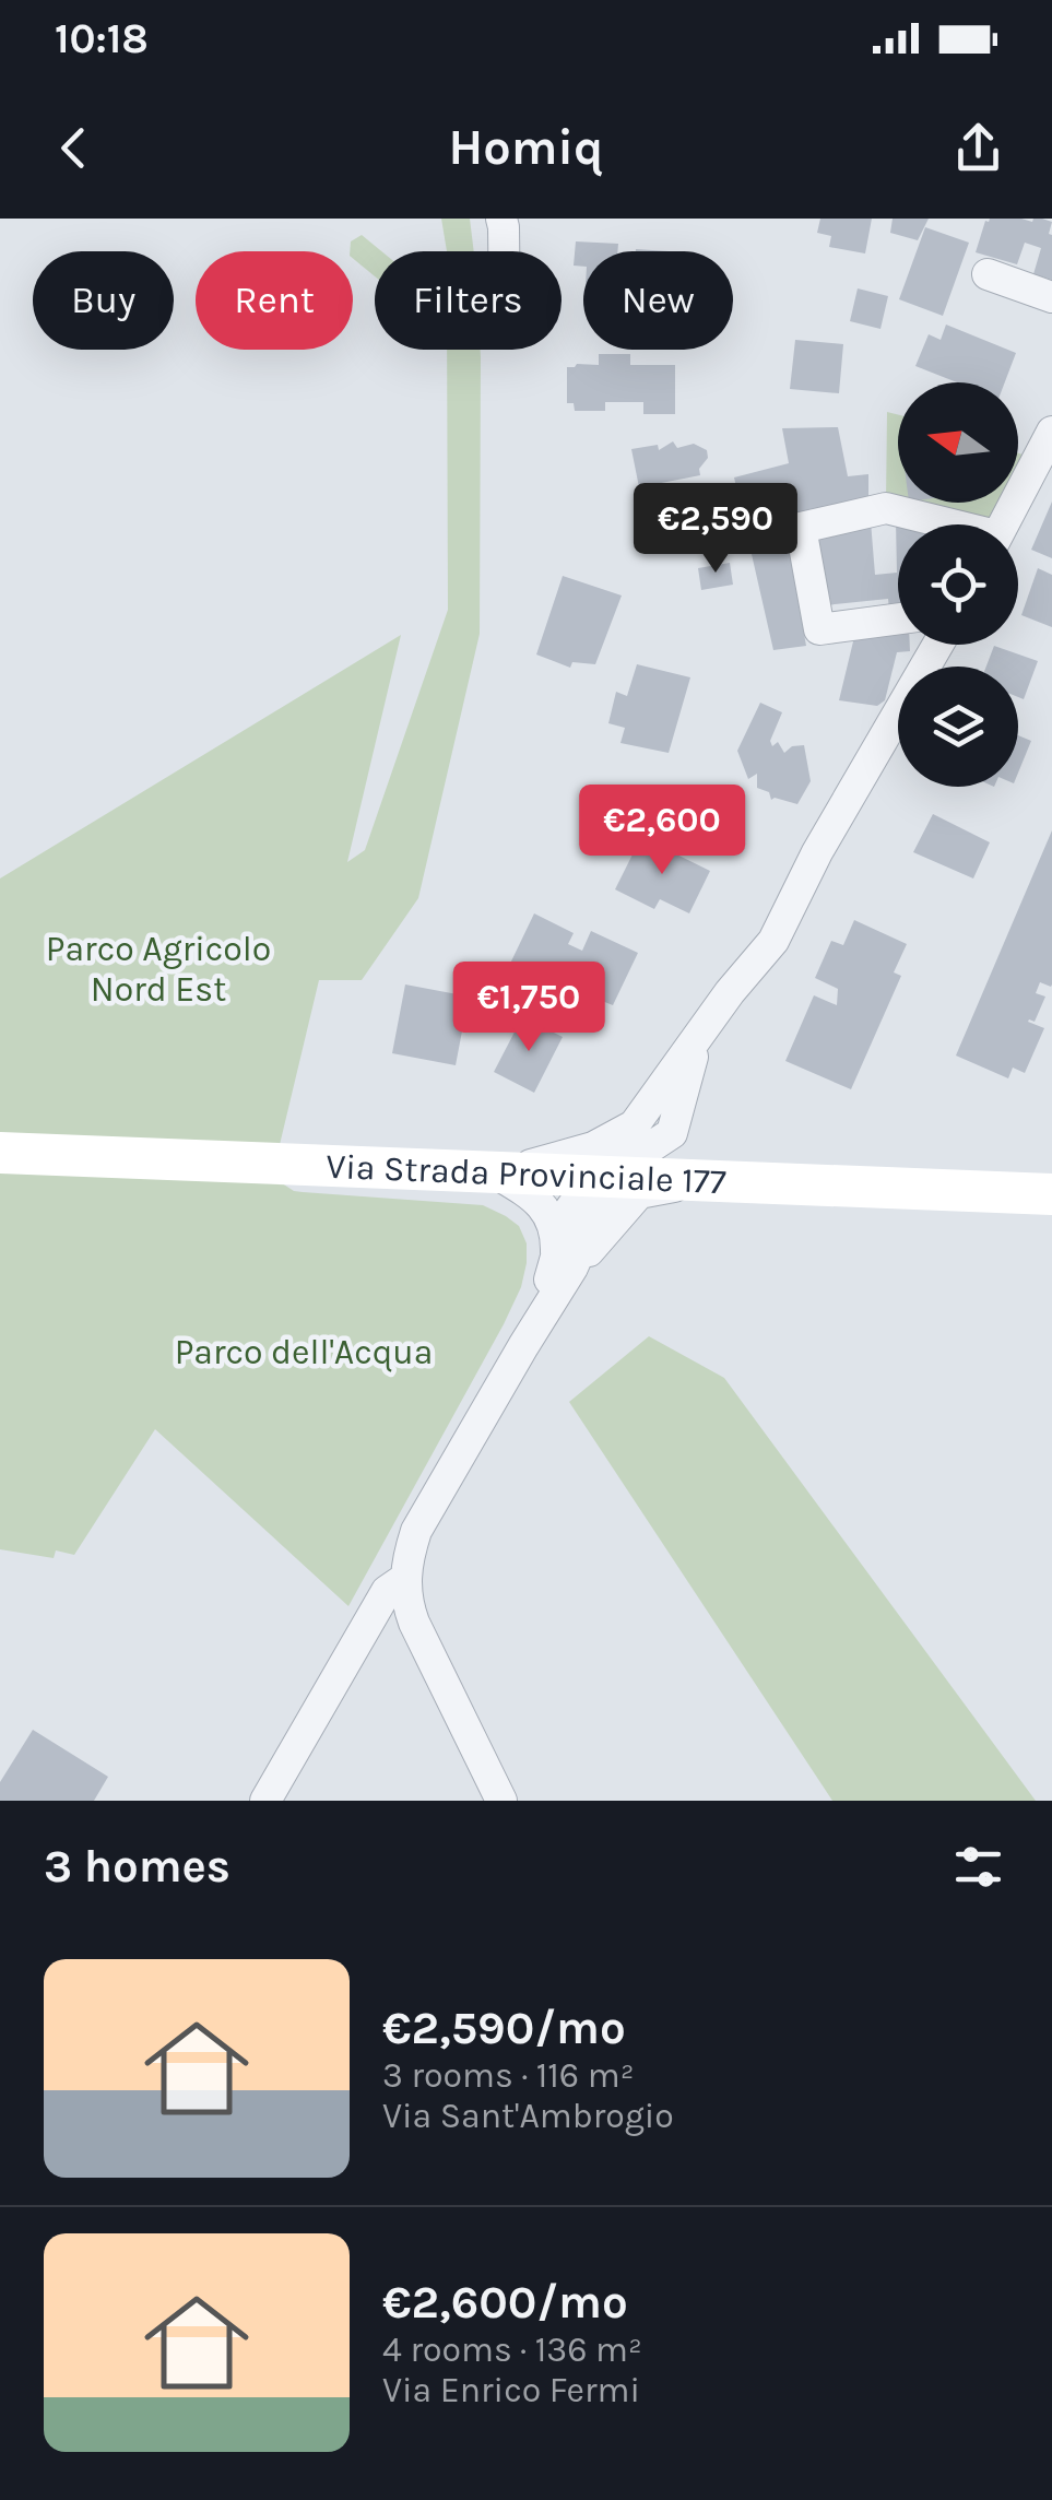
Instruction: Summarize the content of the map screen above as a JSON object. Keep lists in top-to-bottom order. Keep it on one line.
{"streets":{"main road":["Via Strada Provinciale 177"]},"parks":["Parco Agricolo Nord Est","Parco dell'Acqua"],"north":"left","page":{"status":"10:18","header":"Homiq","chip":["Buy","Rent","Filters","New"],"price":["€2,590","€2,600","€1,750"],"heading":"3 homes","list":[{"name":"€2,590/mo","note":"3 rooms · 116 m² · Via Sant'Ambrogio"},{"name":"€2,600/mo","note":"4 rooms · 136 m² · Via Enrico Fermi"}]}}
